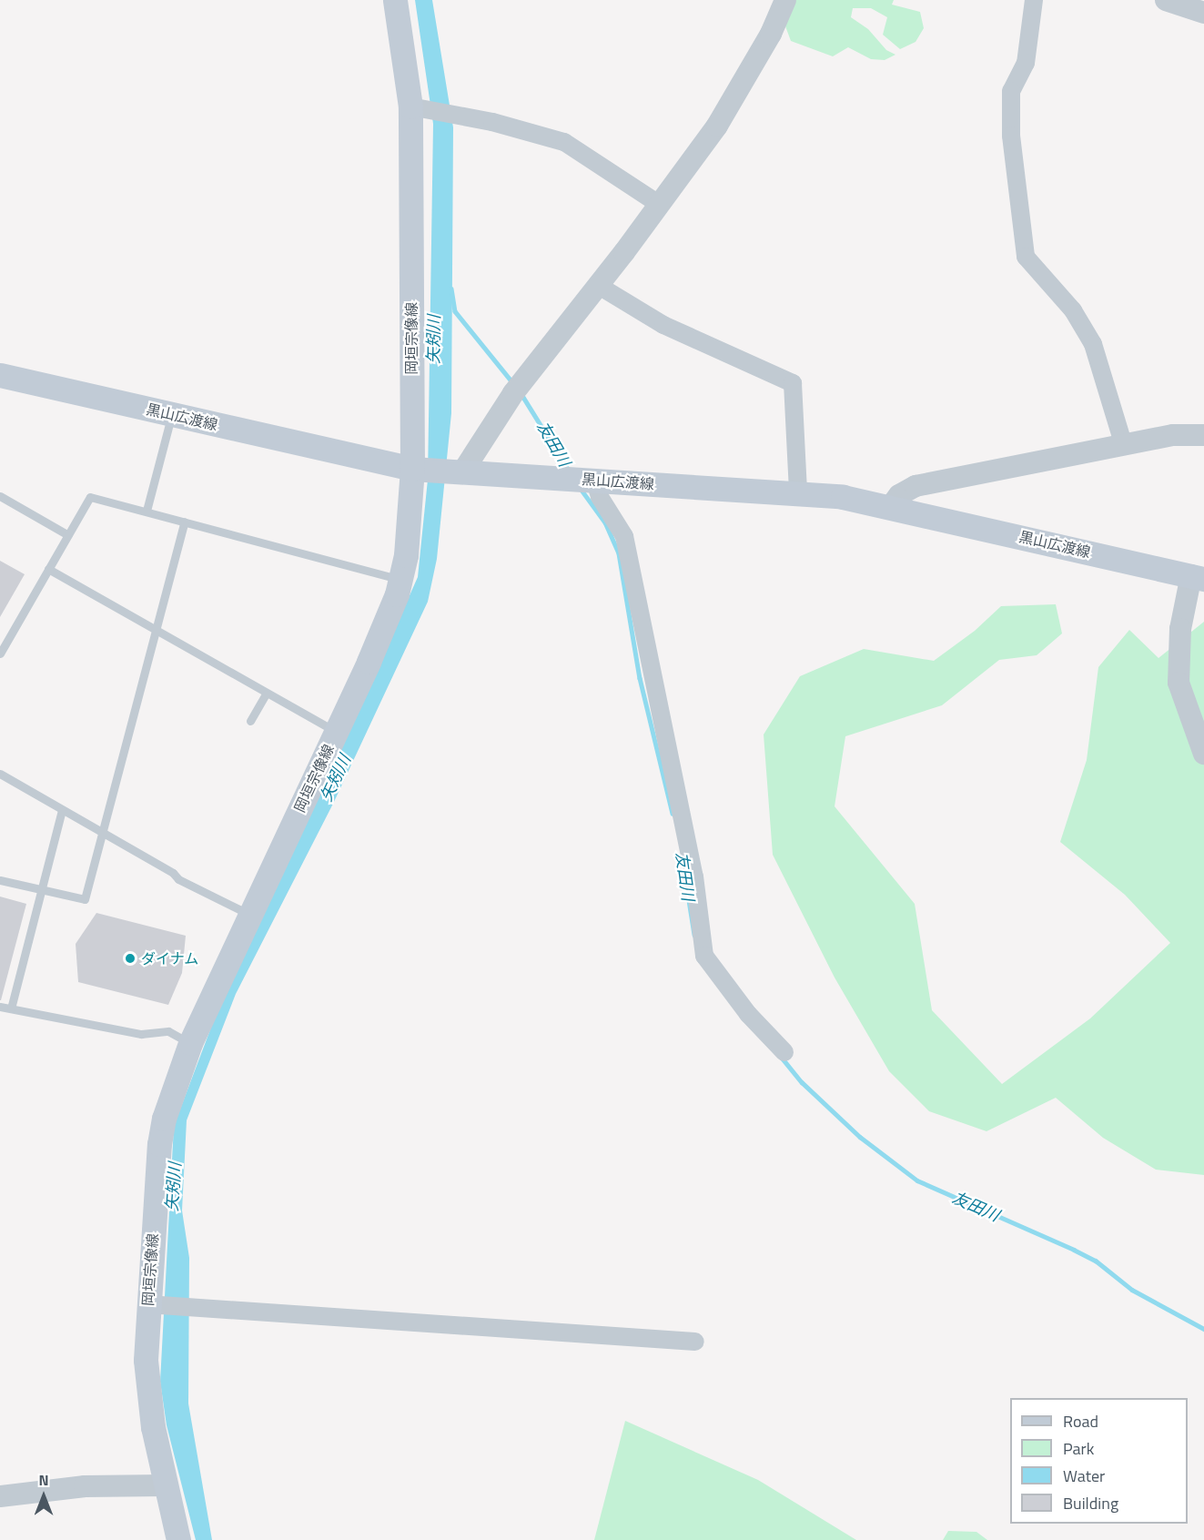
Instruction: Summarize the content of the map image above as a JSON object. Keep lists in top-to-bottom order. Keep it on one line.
{"streets":{"main road":["岡垣宗像線","黒山広渡線"]},"crossings":[["岡垣宗像線","黒山広渡線"]],"water":["矢矧川","友田川"],"places":["ダイナム"],"legend":["Road","Park","Water","Building"],"north":"top"}
